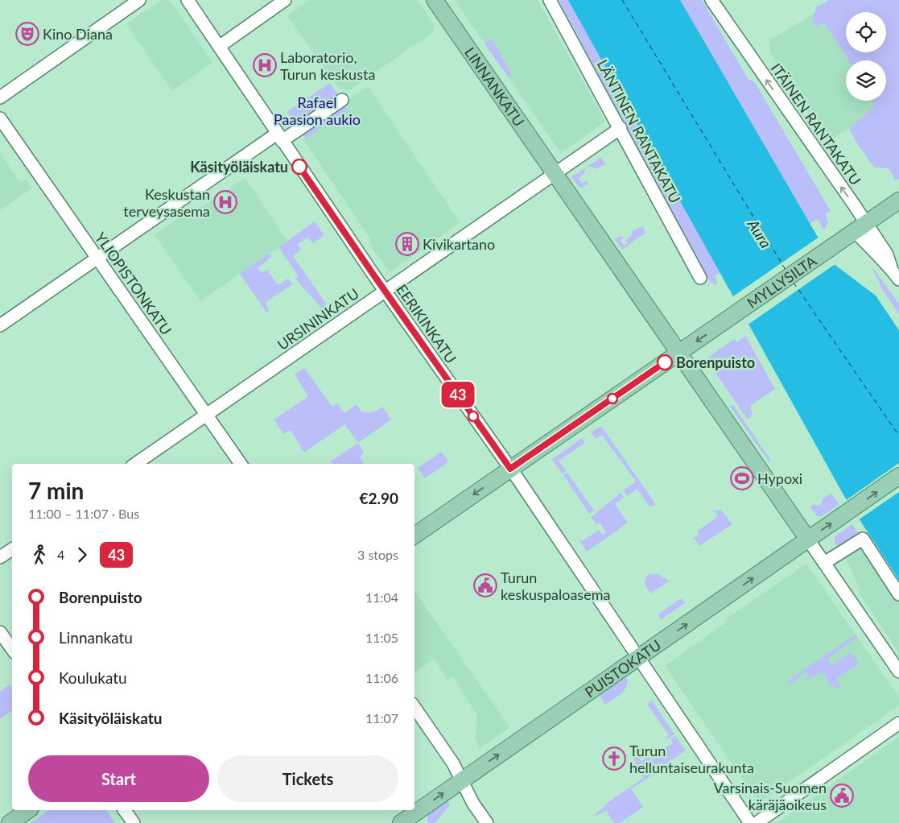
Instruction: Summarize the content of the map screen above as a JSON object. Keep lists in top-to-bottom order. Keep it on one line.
{"streets":{"main road":["LINNANKATU","MYLLYSILTA","PUISTOKATU"],"street":["ITÄINEN RANTAKATU","LÄNTINEN RANTAKATU","YLIOPISTONKATU","URSININKATU","EERIKINKATU"]},"crossings":[["LINNANKATU","MYLLYSILTA"],["LINNANKATU","URSININKATU"],["LINNANKATU","PUISTOKATU"],["ITÄINEN RANTAKATU","MYLLYSILTA"],["LÄNTINEN RANTAKATU","URSININKATU"],["YLIOPISTONKATU","URSININKATU"],["MYLLYSILTA","EERIKINKATU"],["URSININKATU","EERIKINKATU"],["EERIKINKATU","PUISTOKATU"]],"one_way":["ITÄINEN RANTAKATU","MYLLYSILTA","PUISTOKATU"],"water":["Aura"],"parks":["Rafael Paasion aukio"],"places":{"theatre":["Kino Diana"],"hospital":["Laboratorio, Turun keskusta","Keskustan terveysasema"],"other":["Käsityöläiskatu","Borenpuisto"],"building":["Kivikartano"],"sports":["Hypoxi"],"public building":["Turun keskuspaloasema","Varsinais-Suomen käräjäoikeus"],"church":["Turun helluntaiseurakunta"]},"lines":["bus line 43"],"page":{"on_map":"43","heading":["7 min","11:00 – 11:07 · Bus","€2.90"],"legs":["4","43","3 stops"],"list":[{"name":"Borenpuisto","value":"11:04"},{"name":"Linnankatu","value":"11:05"},{"name":"Koulukatu","value":"11:06"},{"name":"Käsityöläiskatu","value":"11:07"}],"buttons":["Start","Tickets"]}}
